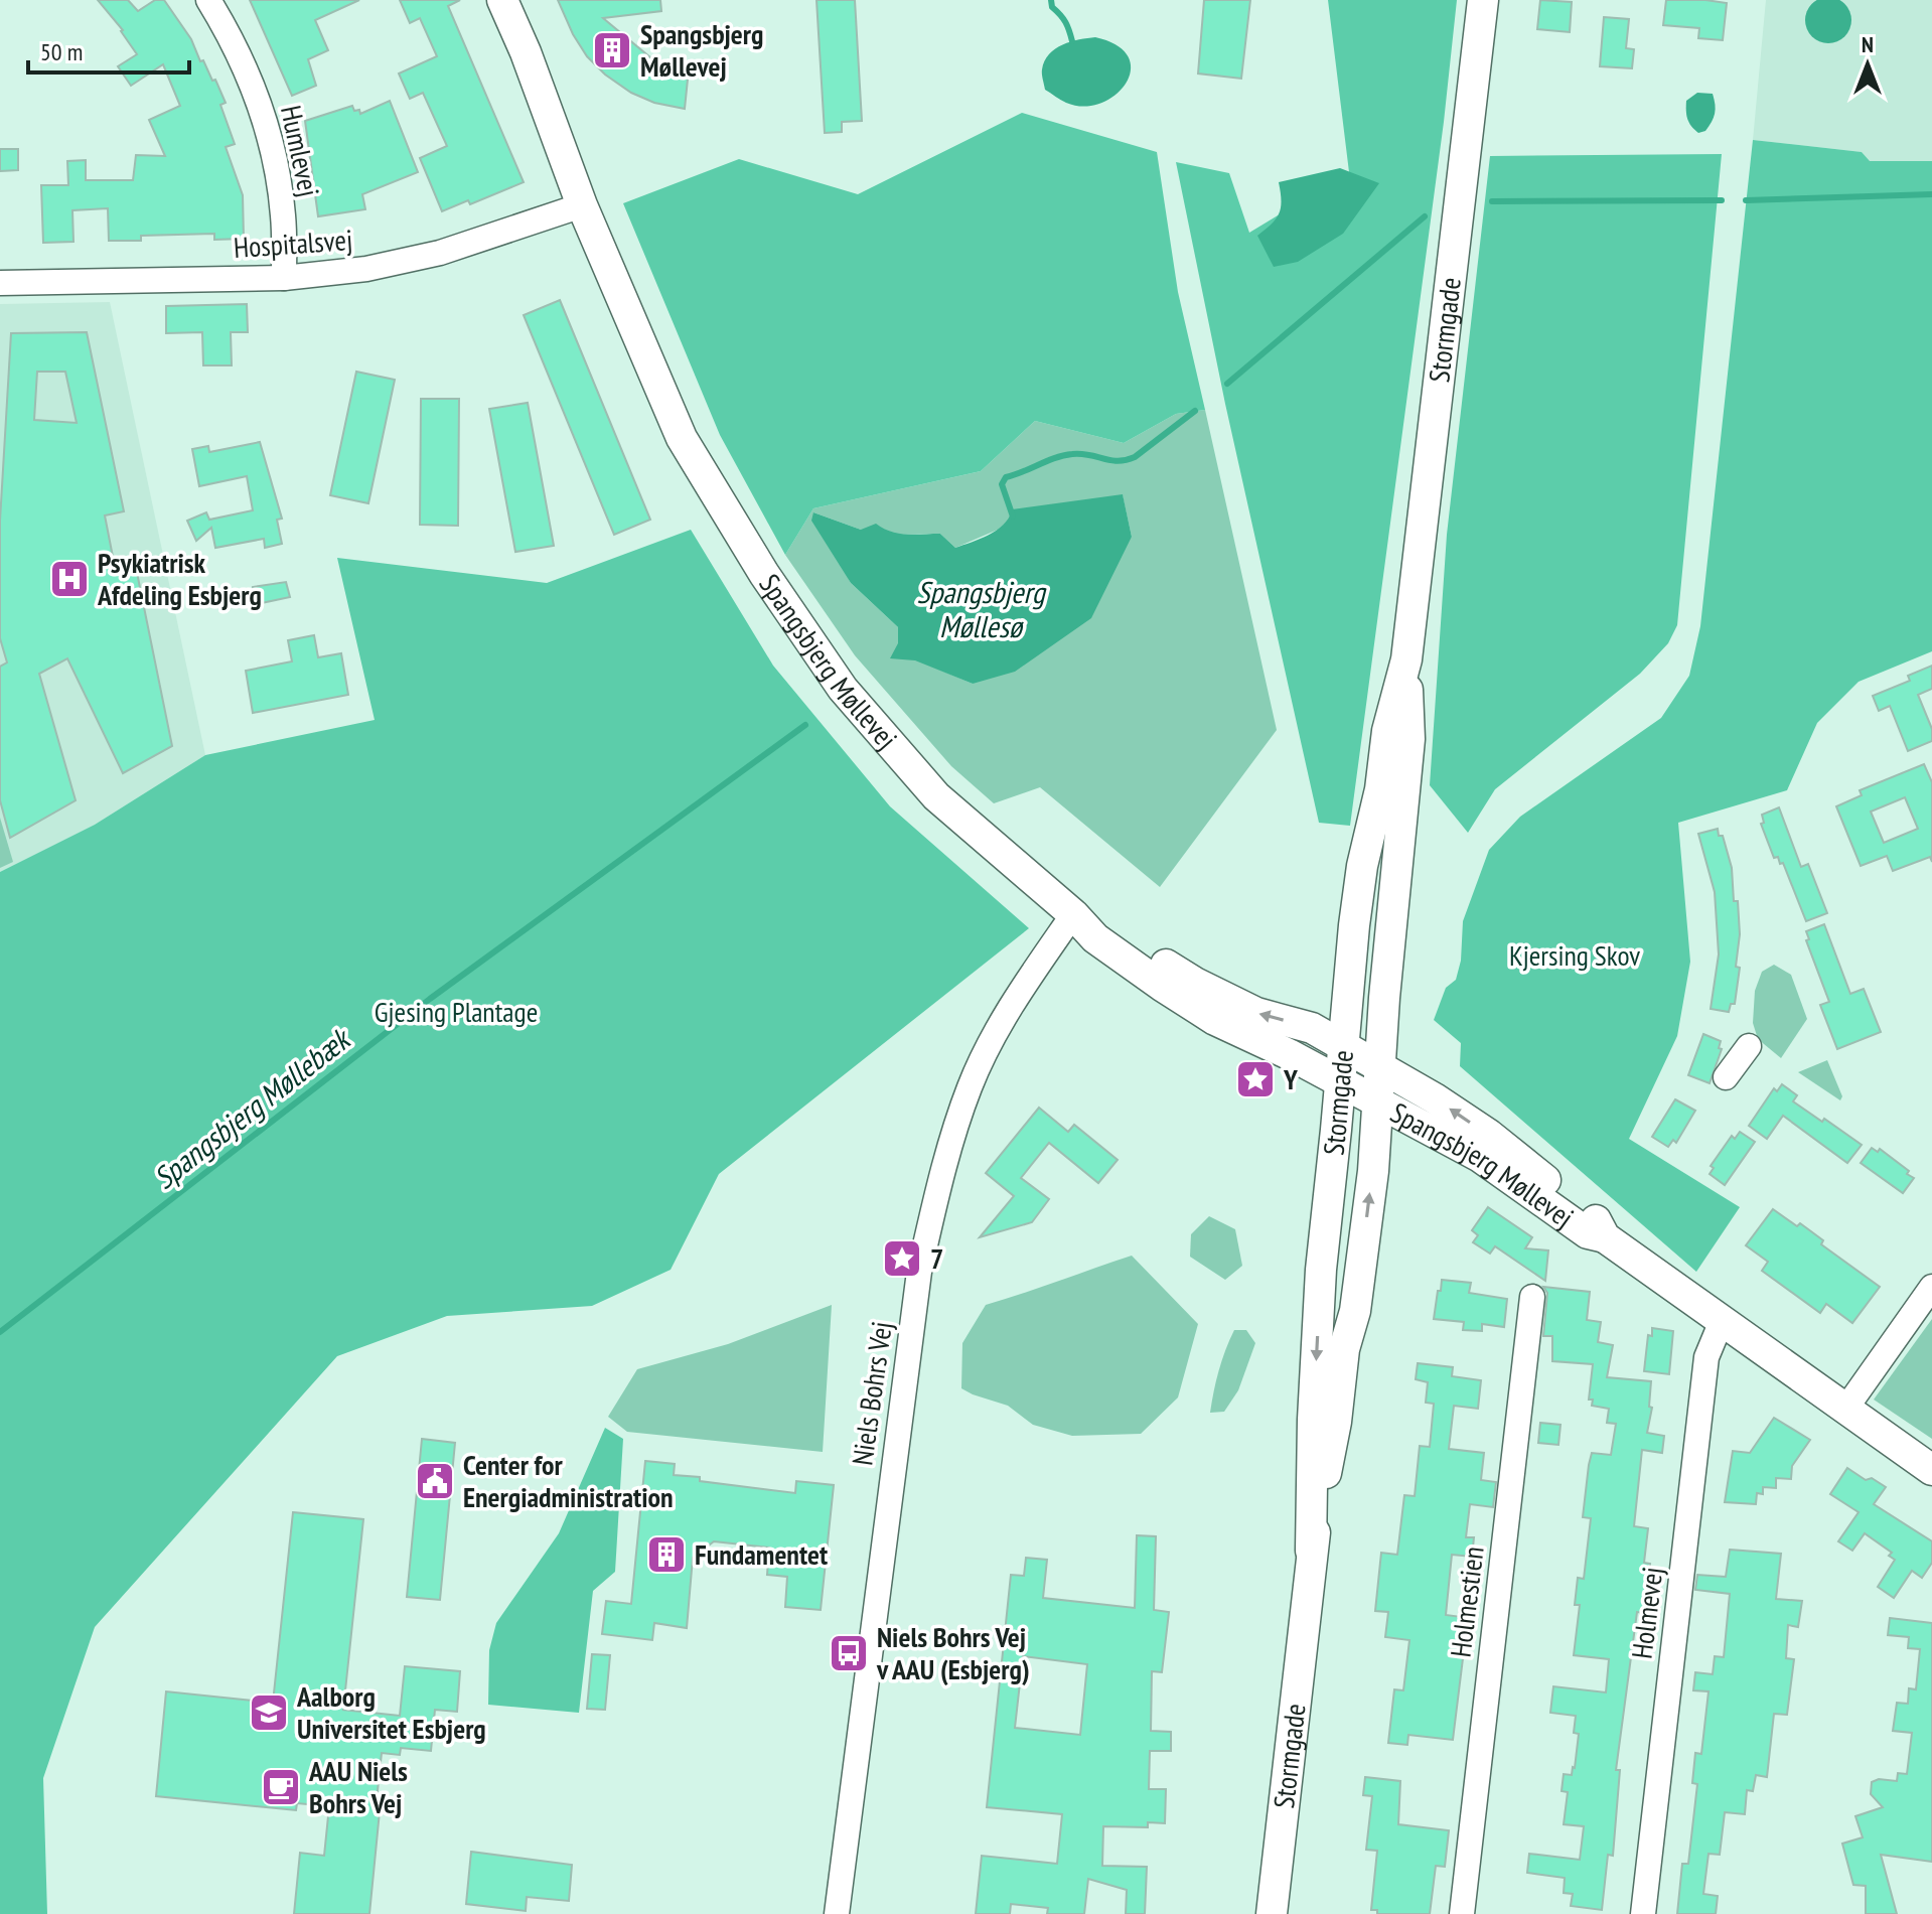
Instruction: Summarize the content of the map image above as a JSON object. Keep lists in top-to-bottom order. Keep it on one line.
{"streets":{"street":["Humlevej","Hospitalsvej","Stormgade","Spangsbjerg Møllevej","Niels Bohrs Vej","Holmestien","Holmevej"]},"crossings":[["Humlevej","Hospitalsvej"],["Hospitalsvej","Spangsbjerg Møllevej"],["Stormgade","Spangsbjerg Møllevej"],["Spangsbjerg Møllevej","Niels Bohrs Vej"],["Spangsbjerg Møllevej","Holmevej"]],"water":["Spangsbjerg Møllesø","Spangsbjerg Møllebæk"],"parks":["Kjersing Skov","Gjesing Plantage"],"places":{"building":["Spangsbjerg Møllevej","Fundamentet"],"hospital":["Psykiatrisk Afdeling Esbjerg"],"place":["Y","7"],"public building":["Center for Energiadministration"],"bus stop":["Niels Bohrs Vej v AAU (Esbjerg)"],"school or university":["Aalborg Universitet Esbjerg"],"cafe":["AAU Niels Bohrs Vej"]},"scale_bar":"50 m","north":"top"}
